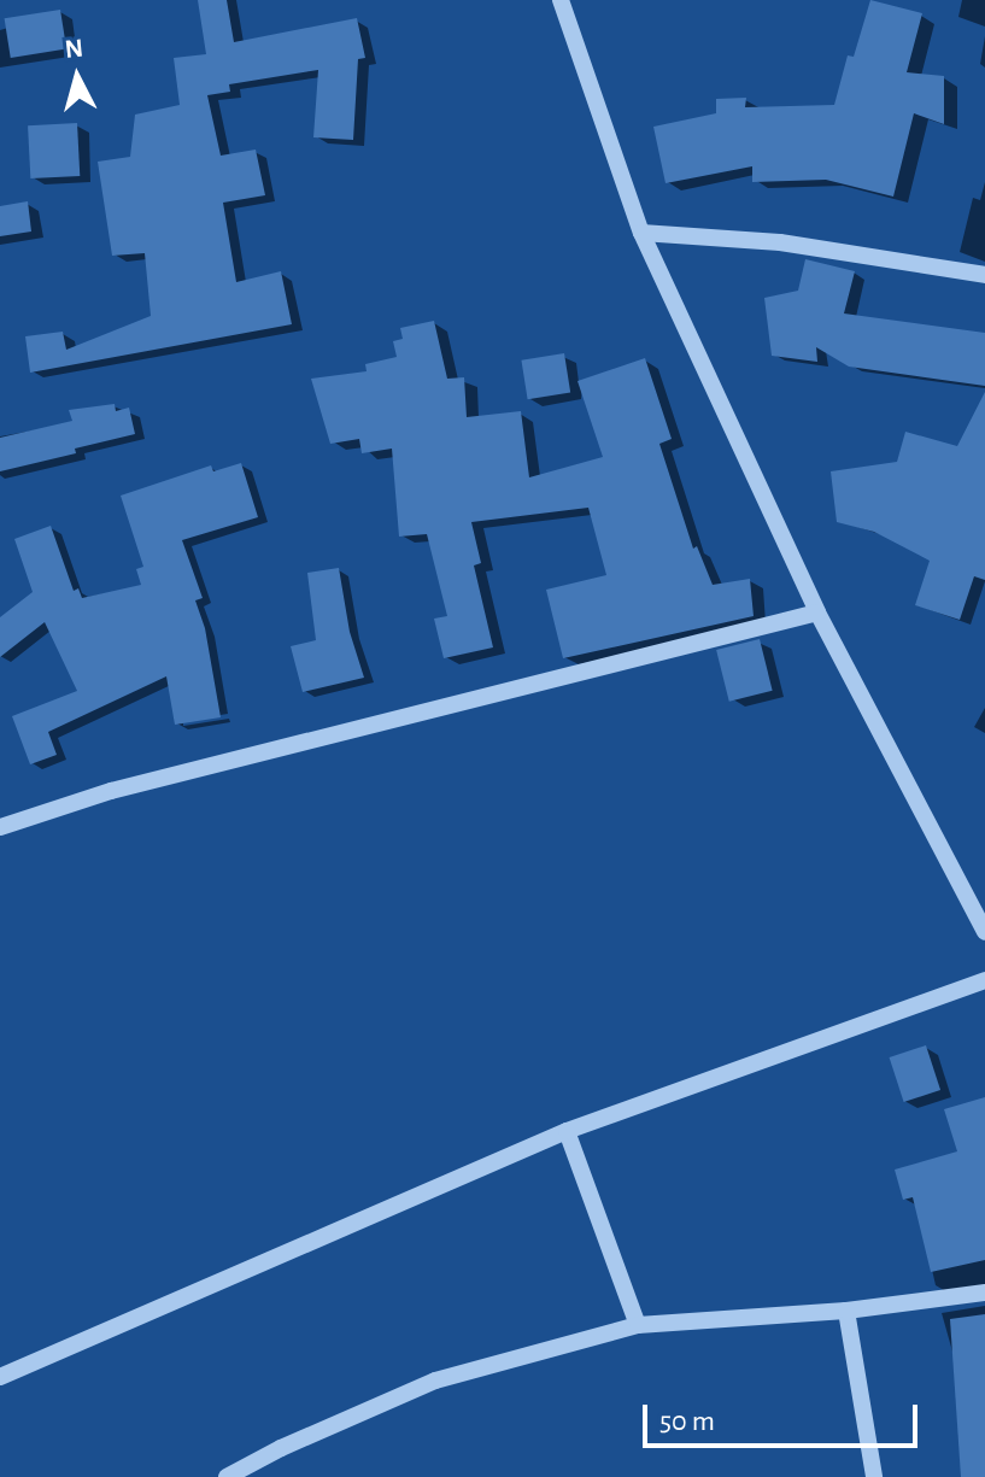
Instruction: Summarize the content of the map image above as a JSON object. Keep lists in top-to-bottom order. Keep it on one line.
{"scale_bar":"50 m","north":"top"}
